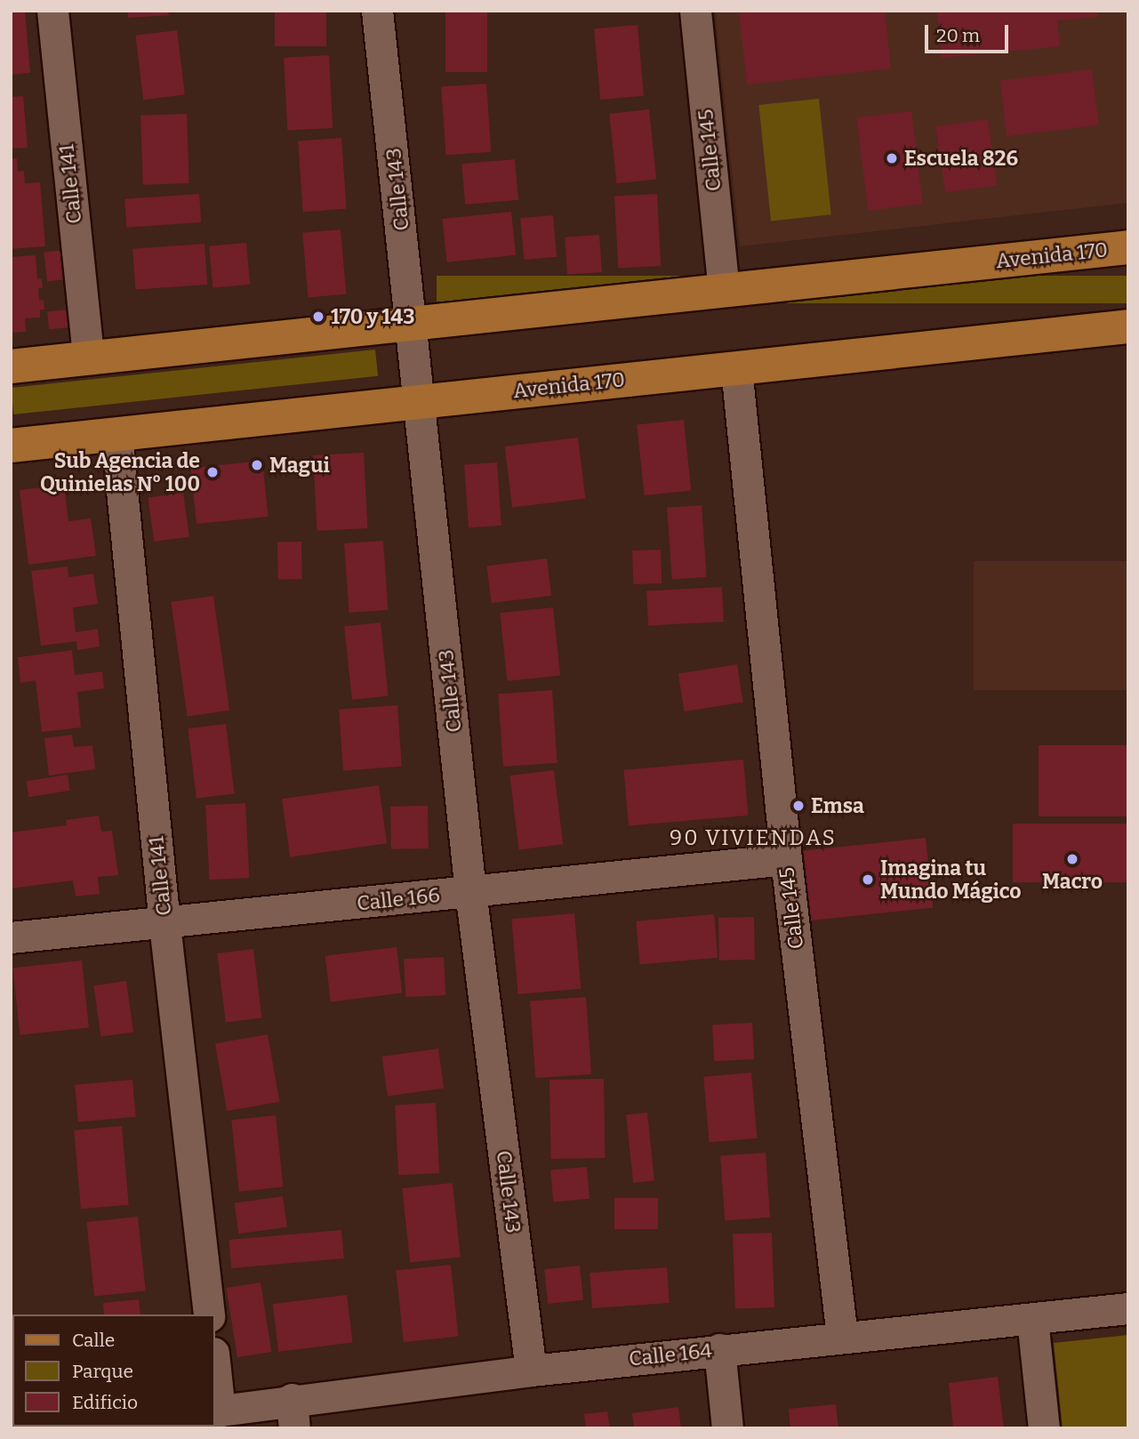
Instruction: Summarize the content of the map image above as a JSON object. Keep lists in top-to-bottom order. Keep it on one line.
{"streets":{"main road":["Avenida 170"],"street":["Calle 145","Calle 141","Calle 143","Calle 166","Calle 164"]},"crossings":[["Calle 145","Avenida 170"],["Calle 145","Calle 166"],["Calle 145","Calle 164"],["Calle 141","Avenida 170"],["Calle 141","Calle 166"],["Calle 143","Avenida 170"],["Calle 143","Calle 166"],["Calle 143","Calle 164"]],"districts":["90 VIVIENDAS"],"places":["Escuela 826","170 y 143","Magui","Sub Agencia de Quinielas N° 100","Emsa","Macro","Imagina tu Mundo Mágico"],"legend":["Calle","Parque","Edificio"],"scale_bar":"20 m"}
